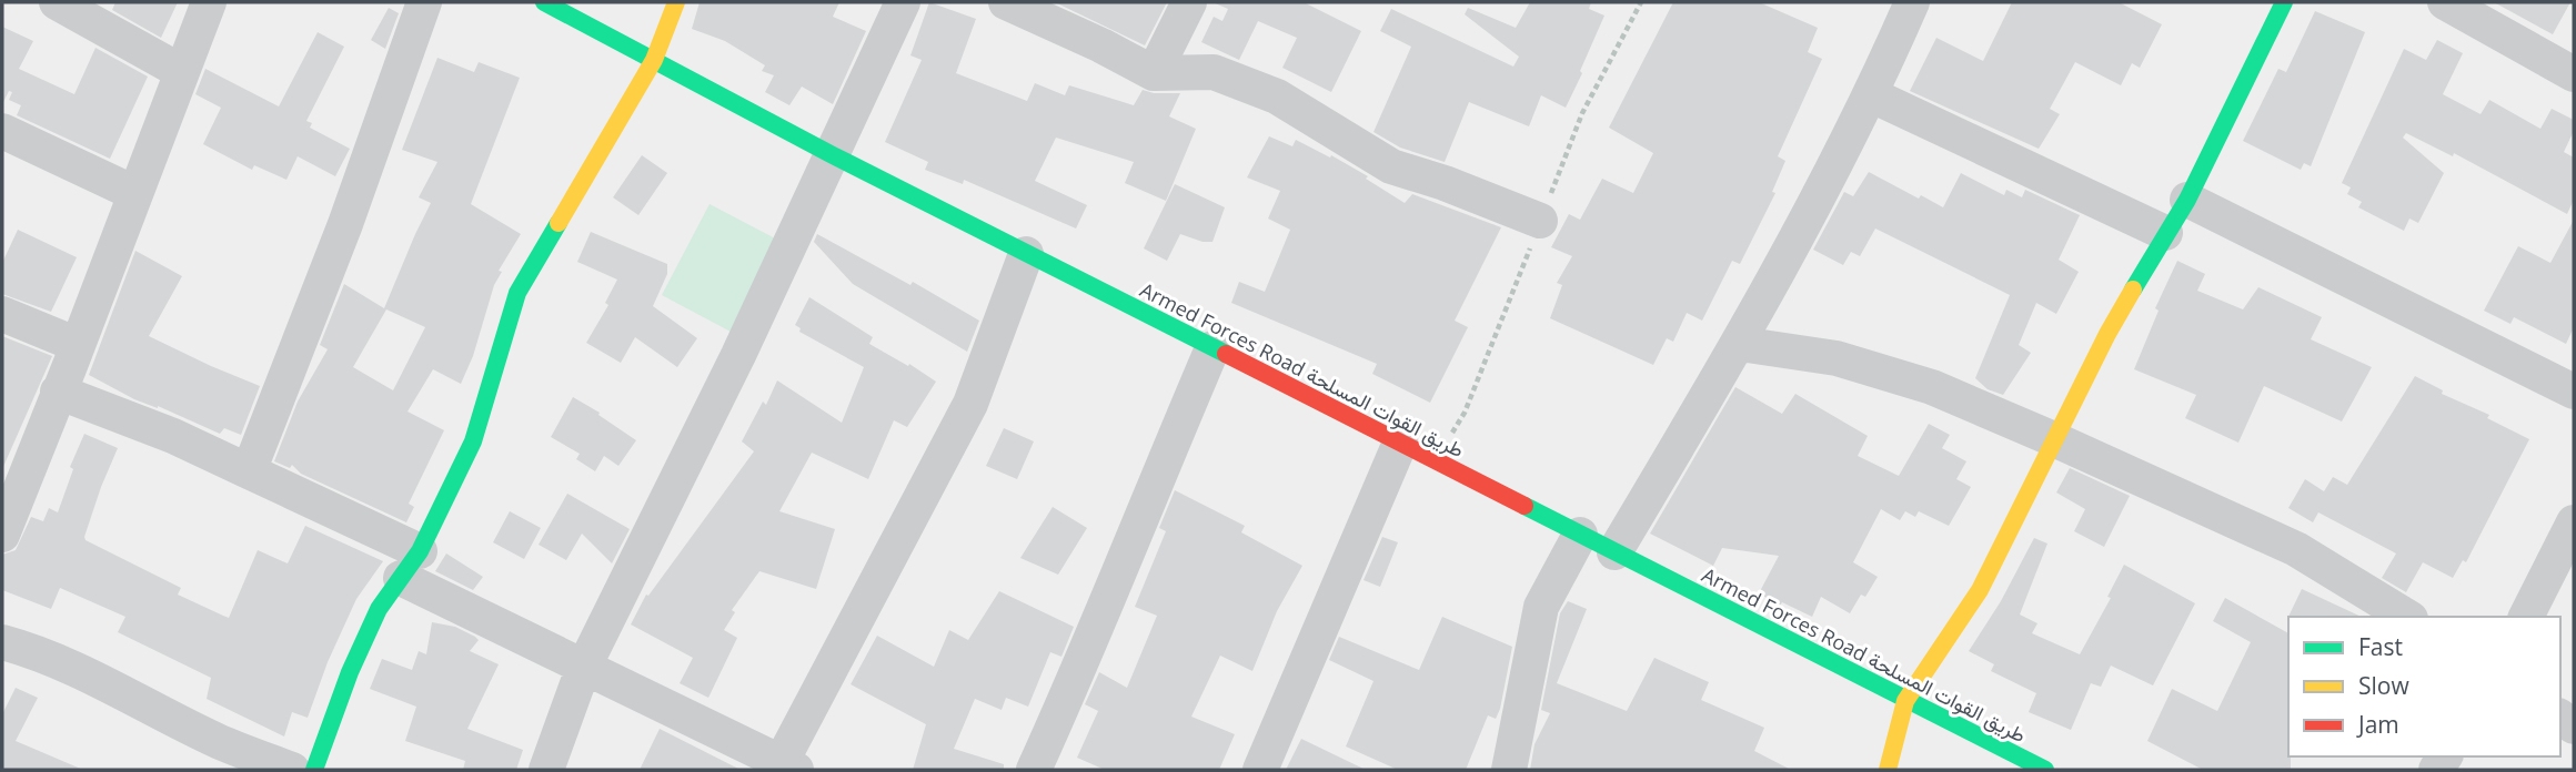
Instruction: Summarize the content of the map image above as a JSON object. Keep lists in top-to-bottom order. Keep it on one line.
{"streets":{"street":["Armed Forces Road طريق القوات المسلحة"]},"legend":["Fast","Slow","Jam"]}
